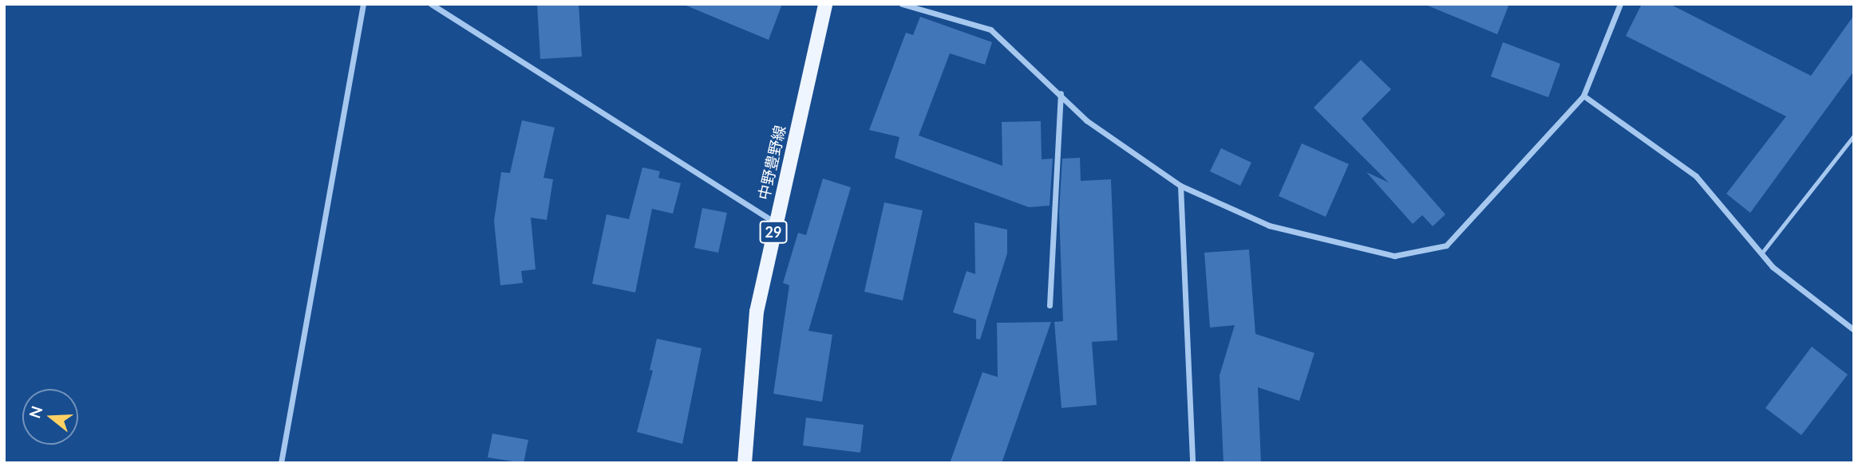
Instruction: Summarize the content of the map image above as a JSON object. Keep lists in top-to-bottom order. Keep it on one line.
{"streets":{"main road":["中野豊野線","29"]},"north":"left"}
